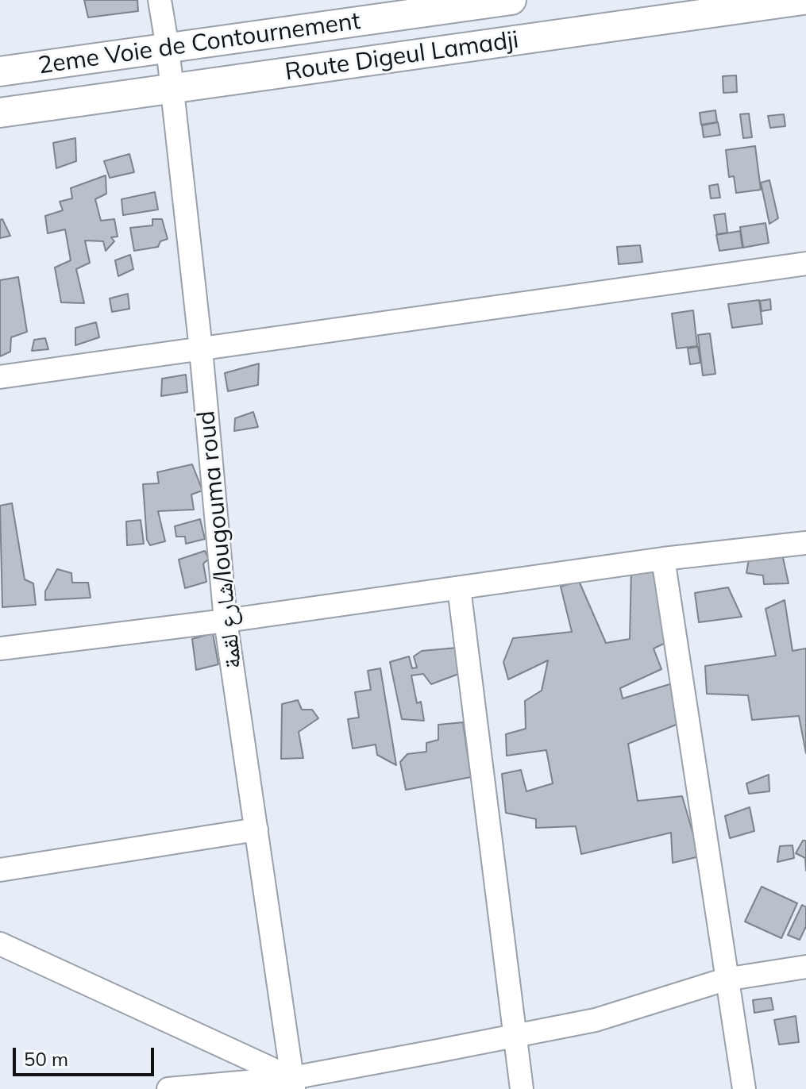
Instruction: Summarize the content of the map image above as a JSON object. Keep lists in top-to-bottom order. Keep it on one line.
{"streets":{"main road":["2eme Voie de Contournement","Route Digeul Lamadji"],"street":["شارع لقمة/lougouma roud"]},"crossings":[["2eme Voie de Contournement","شارع لقمة/lougouma roud"],["Route Digeul Lamadji","شارع لقمة/lougouma roud"]],"scale_bar":"50 m"}
